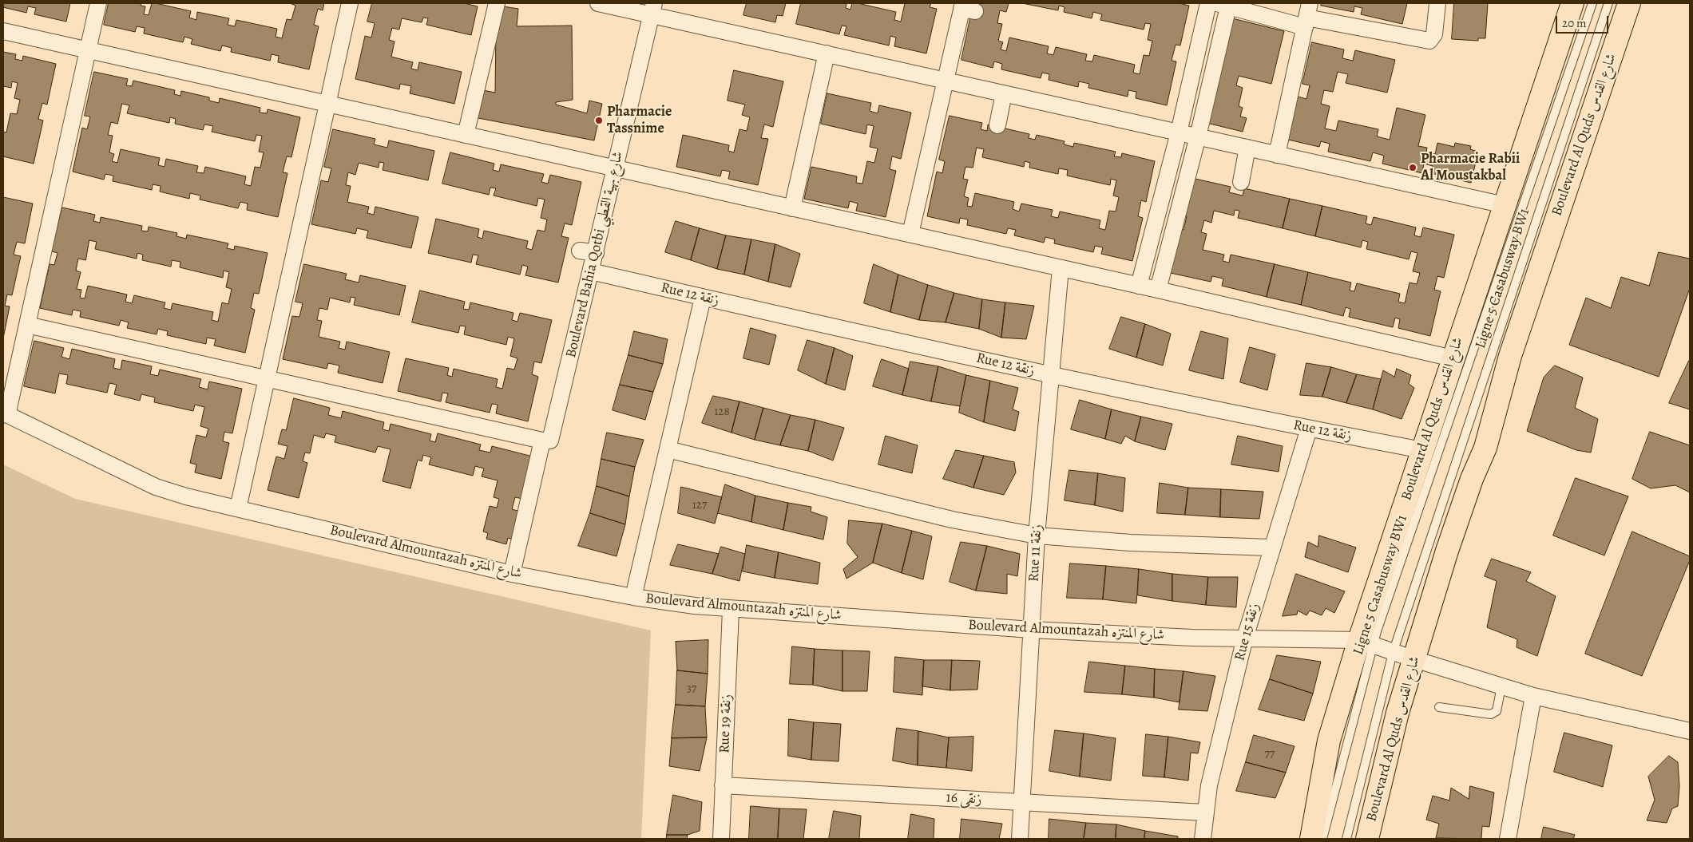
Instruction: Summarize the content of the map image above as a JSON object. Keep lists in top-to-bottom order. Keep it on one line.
{"streets":{"main road":["Boulevard Al Quds شارع القدس"],"street":["Boulevard Bahia Qotbi شارع بهية القطبي","Rue 12 زنقة","Boulevard Almountazah شارع المنتزه","Rue 11 زنقة","Rue 15 زنقة","Rue 19 زنقة","زنقى 16"],"lane":["Ligne 5 Casabusway BW1"]},"crossings":[["Boulevard Al Quds شارع القدس","Ligne 5 Casabusway BW1"],["Boulevard Al Quds شارع القدس","Rue 12 زنقة"],["Boulevard Al Quds شارع القدس","Boulevard Almountazah شارع المنتزه"],["Boulevard Bahia Qotbi شارع بهية القطبي","Rue 12 زنقة"],["Boulevard Bahia Qotbi شارع بهية القطبي","Boulevard Almountazah شارع المنتزه"],["Ligne 5 Casabusway BW1","Boulevard Almountazah شارع المنتزه"],["Rue 12 زنقة","Rue 11 زنقة"],["Rue 12 زنقة","Rue 15 زنقة"],["Boulevard Almountazah شارع المنتزه","Rue 11 زنقة"],["Boulevard Almountazah شارع المنتزه","Rue 15 زنقة"],["Boulevard Almountazah شارع المنتزه","Rue 19 زنقة"],["Rue 11 زنقة","زنقى 16"],["Rue 15 زنقة","زنقى 16"],["Rue 19 زنقة","زنقى 16"]],"places":["Pharmacie Tassnime","Pharmacie Rabii Al Moustakbal"],"house_numbers":["128","127","37","77"],"scale_bar":"20 m"}
